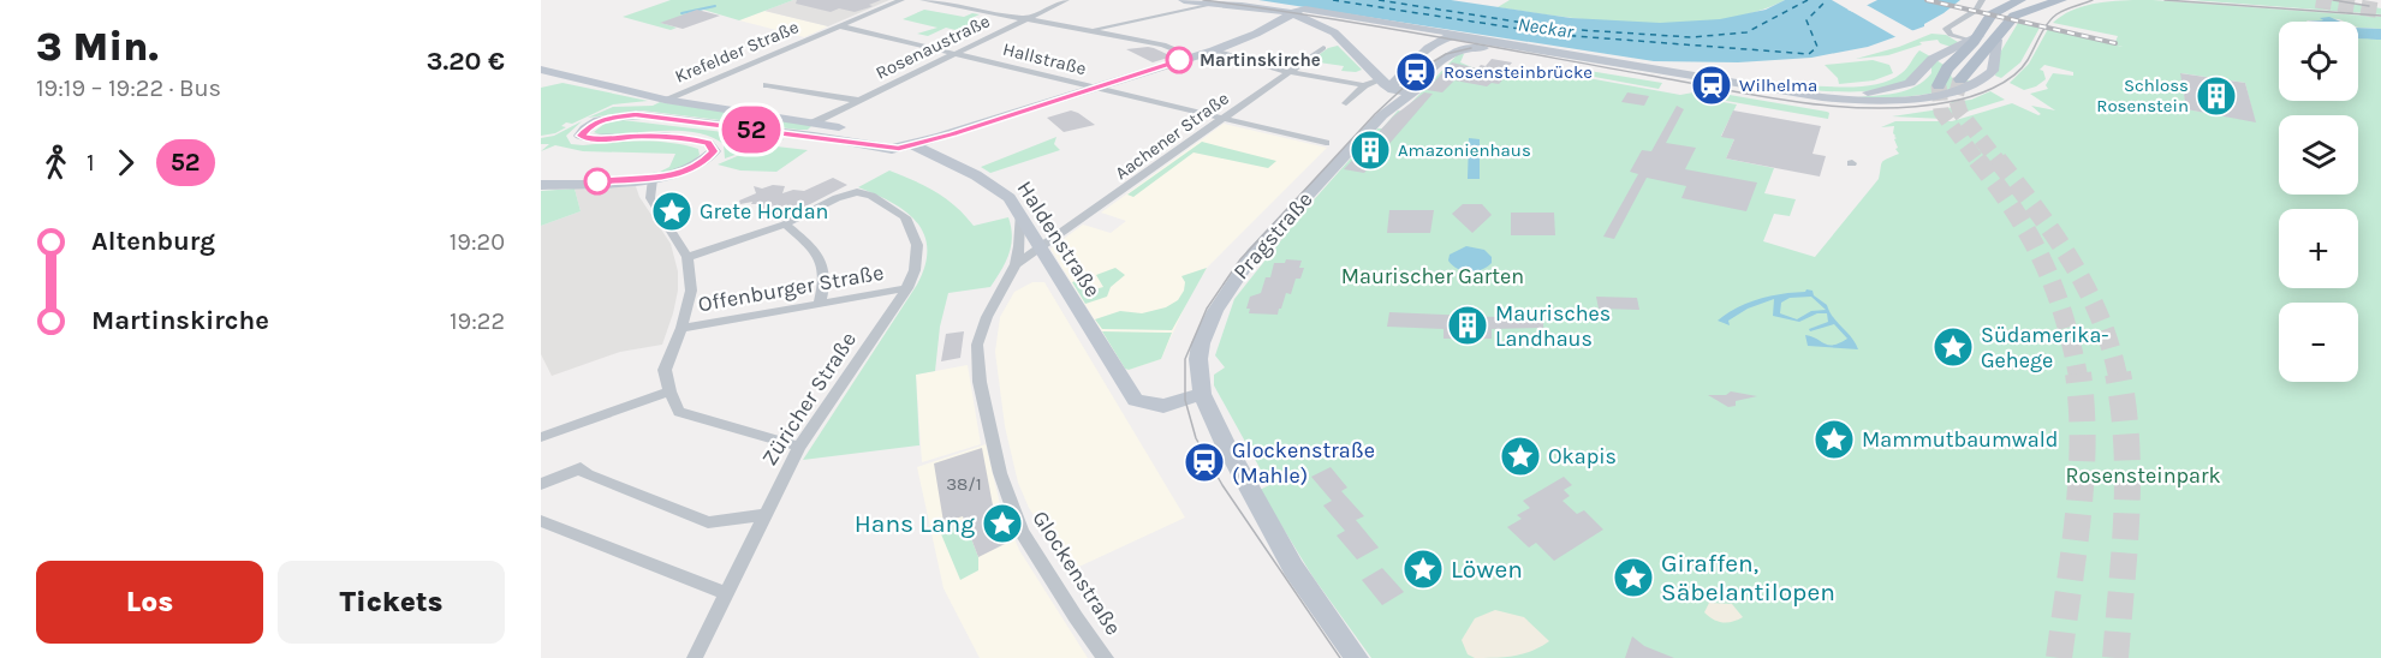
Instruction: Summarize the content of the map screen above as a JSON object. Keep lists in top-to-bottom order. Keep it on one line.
{"streets":{"main road":["Pragstraße","Haldenstraße"],"street":["Rosenaustraße","Krefelder Straße","Hallstraße","Aachener Straße","Offenburger Straße","Züricher Straße","Glockenstraße"]},"crossings":[["Rosenaustraße","Hallstraße"],["Rosenaustraße","Haldenstraße"],["Krefelder Straße","Hallstraße"],["Krefelder Straße","Haldenstraße"],["Hallstraße","Aachener Straße"],["Aachener Straße","Haldenstraße"],["Pragstraße","Haldenstraße"],["Haldenstraße","Glockenstraße"],["Offenburger Straße","Züricher Straße"]],"water":["Neckar"],"parks":["Maurischer Garten","Rosensteinpark"],"places":{"other":["Martinskirche"],"station":["Rosensteinbrücke","Wilhelma","Glockenstraße (Mahle)"],"building":["Schloss Rosenstein","Amazonienhaus","Maurisches Landhaus"],"place":["Grete Hordan","Südamerika- Gehege","Mammutbaumwald","Okapis","Hans Lang","Löwen","Giraffen, Säbelantilopen"]},"lines":["bus line 52"],"house_numbers":["38/1"],"page":{"heading":["3 Min.","19:19 – 19:22 · Bus","3.20 €"],"on_map":"52","map_buttons":["+","−"],"legs":["1","52"],"list":[{"name":"Altenburg","value":"19:20"},{"name":"Martinskirche","value":"19:22"}],"buttons":["Los","Tickets"]}}
